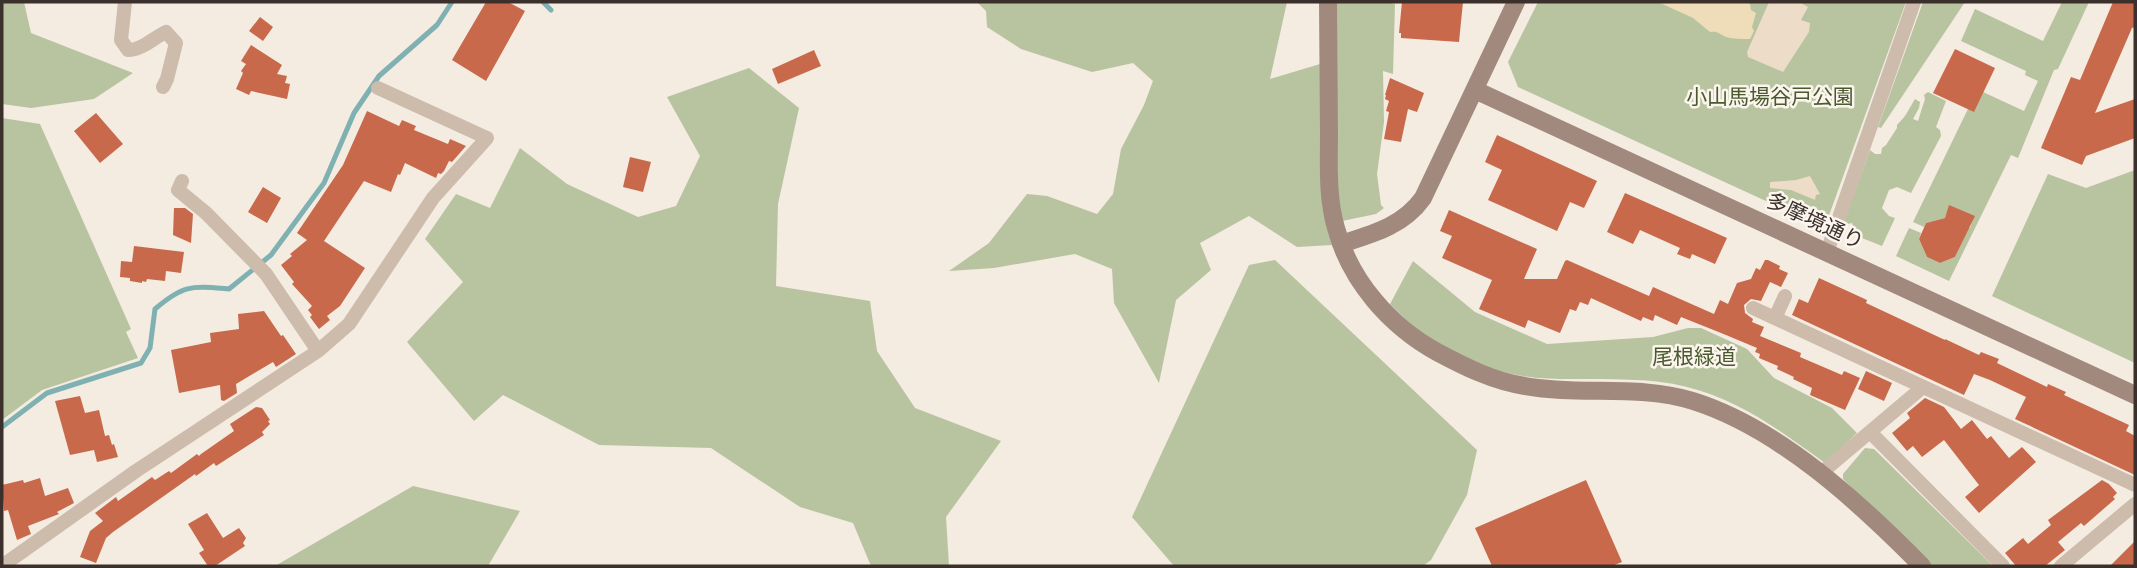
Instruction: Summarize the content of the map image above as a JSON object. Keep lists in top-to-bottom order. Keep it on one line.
{"streets":{"street":["多摩境通り"]},"parks":["小山馬場谷戸公園","尾根緑道"]}
